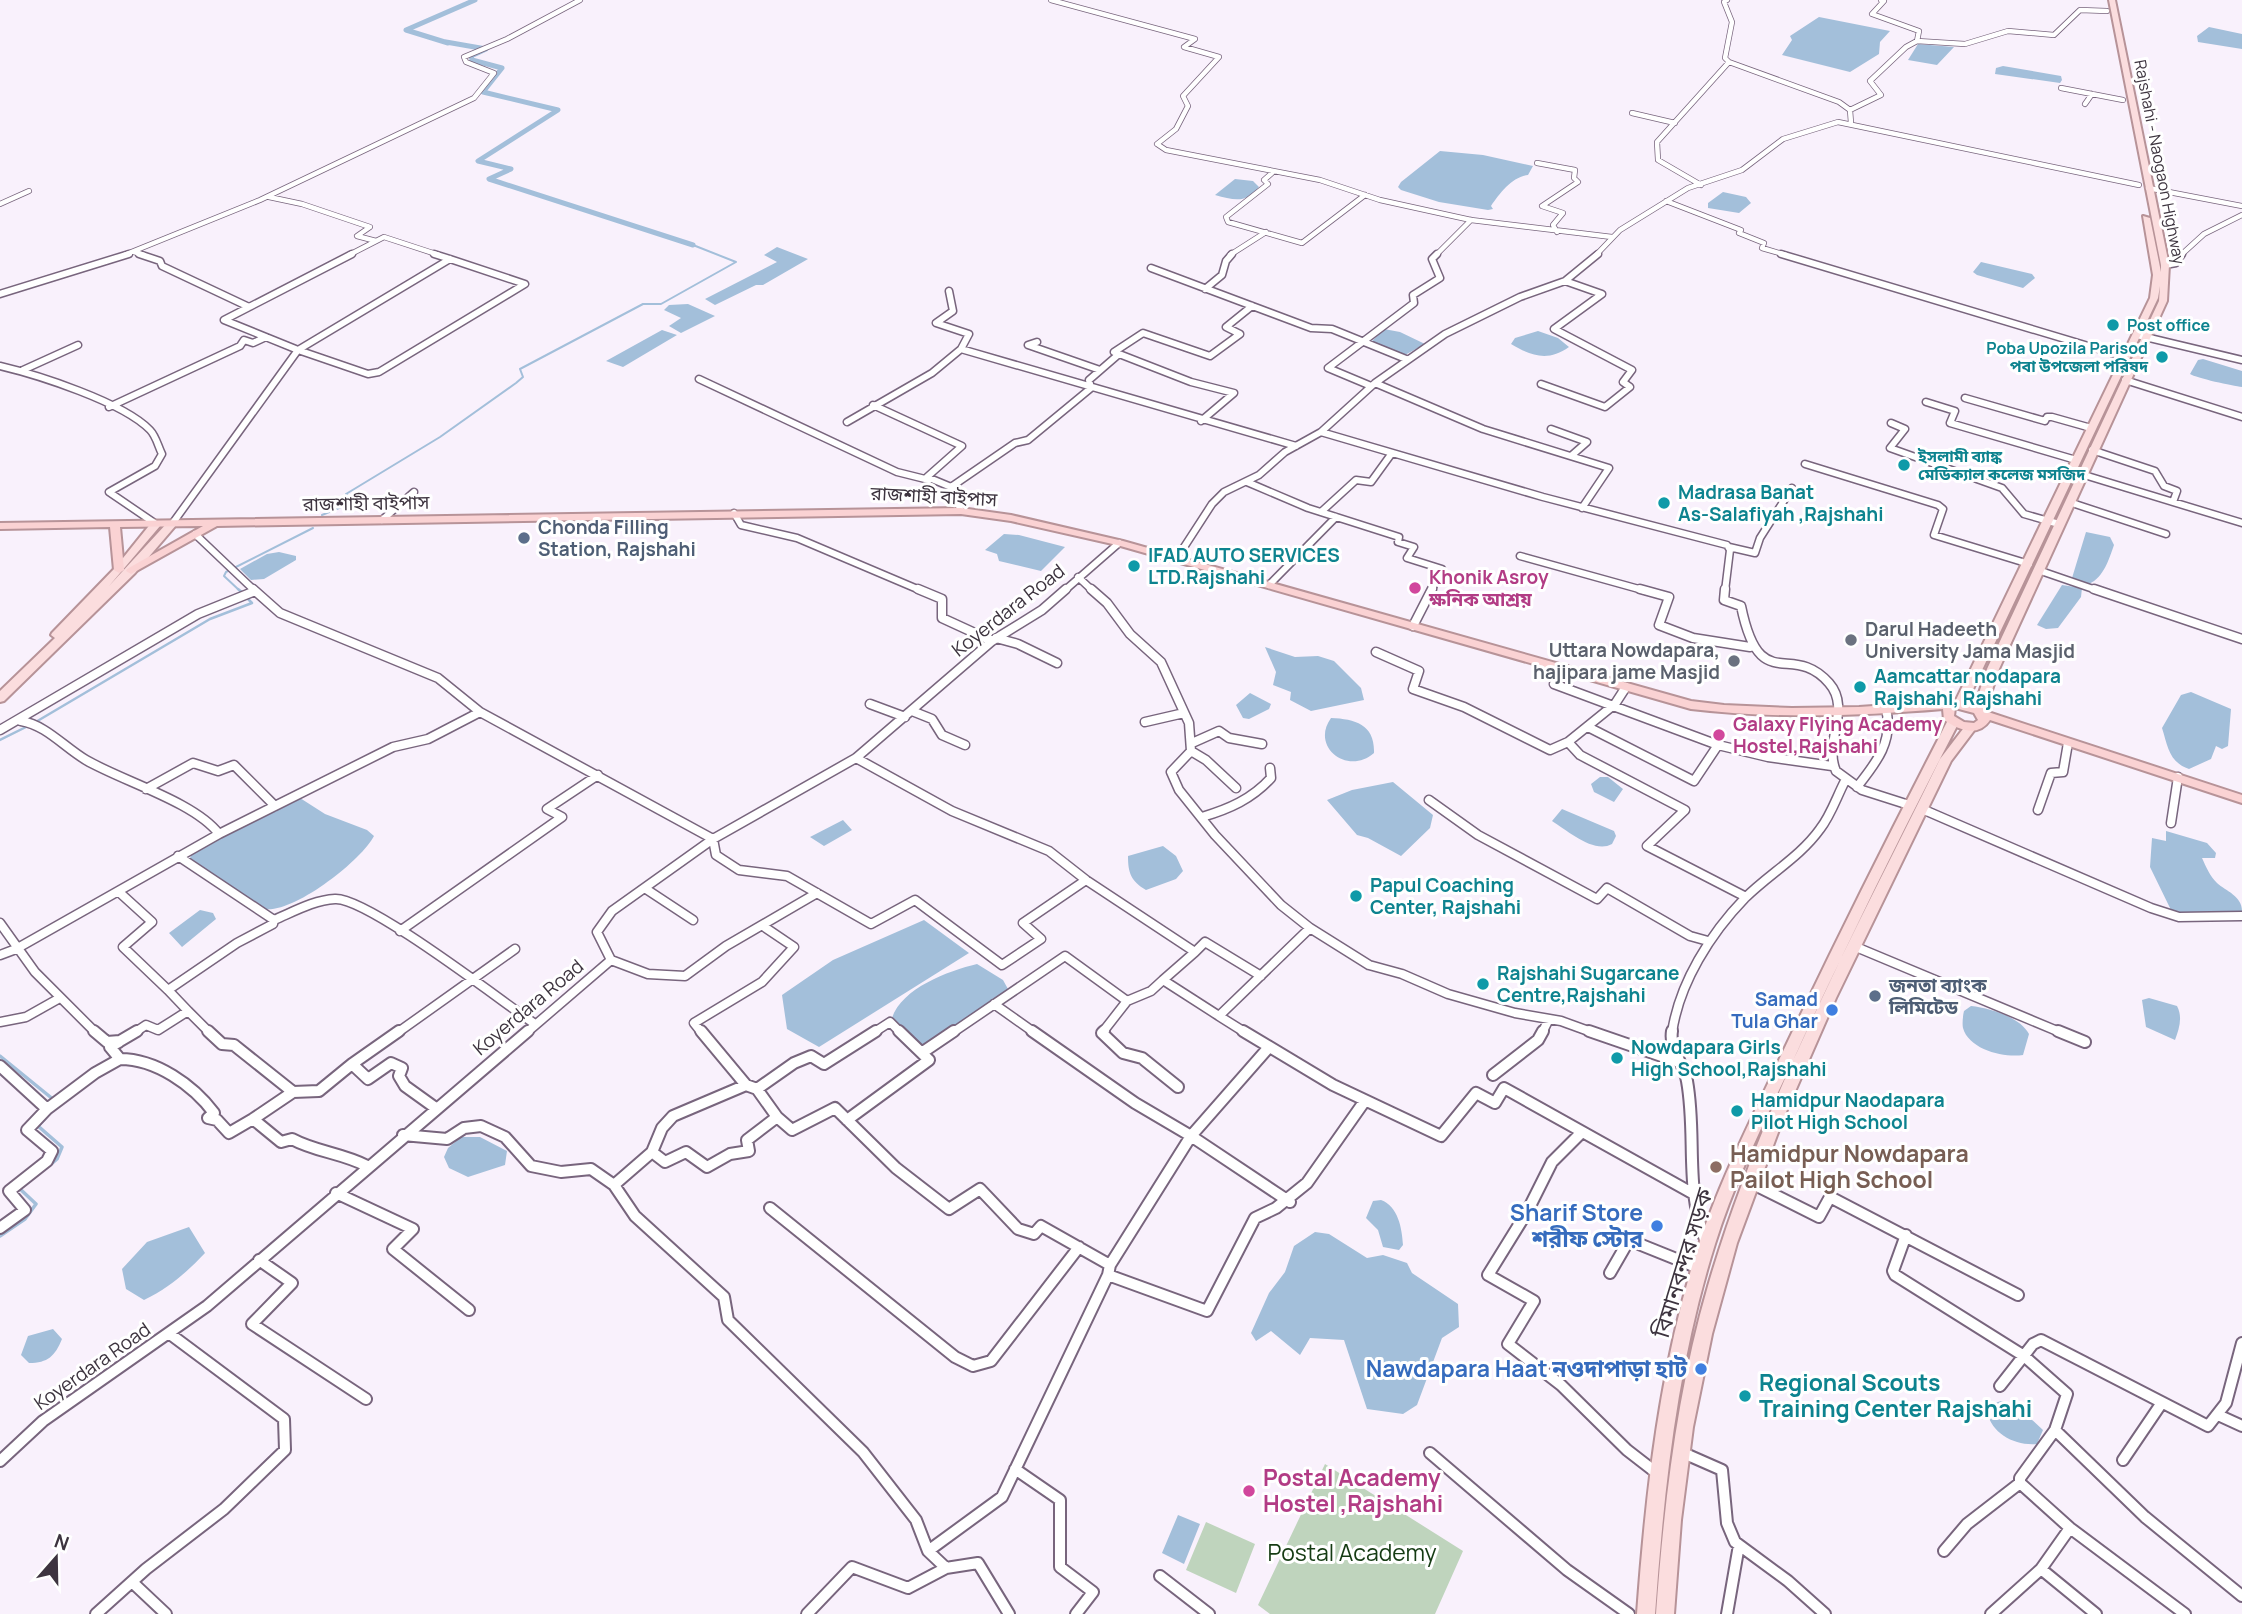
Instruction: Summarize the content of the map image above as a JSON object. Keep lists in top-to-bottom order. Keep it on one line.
{"streets":{"highway":["রাজশাহী বাইপাস"],"main road":["Rajshahi - Naogaon Highway","বিমানবন্দর সড়ক"],"street":["Koyerdara Road"]},"crossings":[["Rajshahi - Naogaon Highway","রাজশাহী বাইপাস"],["Rajshahi - Naogaon Highway","বিমানবন্দর সড়ক"],["রাজশাহী বাইপাস","Koyerdara Road"],["রাজশাহী বাইপাস","বিমানবন্দর সড়ক"]],"parks":["Postal Academy"],"places":["Post office","Poba Upozila Parisod পবা উপজেলা পরিষদ","ইসলামী ব্যাঙ্ক মেডিক্যাল কলেজ মসজিদ","Madrasa Banat As-Salafiyah ,Rajshahi","Chonda Filling Station, Rajshahi","IFAD AUTO SERVICES LTD.Rajshahi","Khonik Asroy ক্ষনিক আশ্রয়","Darul Hadeeth University Jama Masjid","Uttara Nowdapara, hajipara jame Masjid","Aamcattar nodapara Rajshahi, Rajshahi","Galaxy Flying Academy Hostel,Rajshahi","Papul Coaching Center, Rajshahi","Rajshahi Sugarcane Centre,Rajshahi","জনতা ব্যাংক লিমিটেড","Samad Tula Ghar","Nowdapara Girls High School,Rajshahi","Hamidpur Naodapara Pilot High School","Hamidpur Nowdapara Pailot High School","Sharif Store শরীফ স্টোর","Nawdapara Haat নওদাপাড়া হাট","Regional Scouts Training Center Rajshahi","Postal Academy Hostel ,Rajshahi"],"north":"top"}
